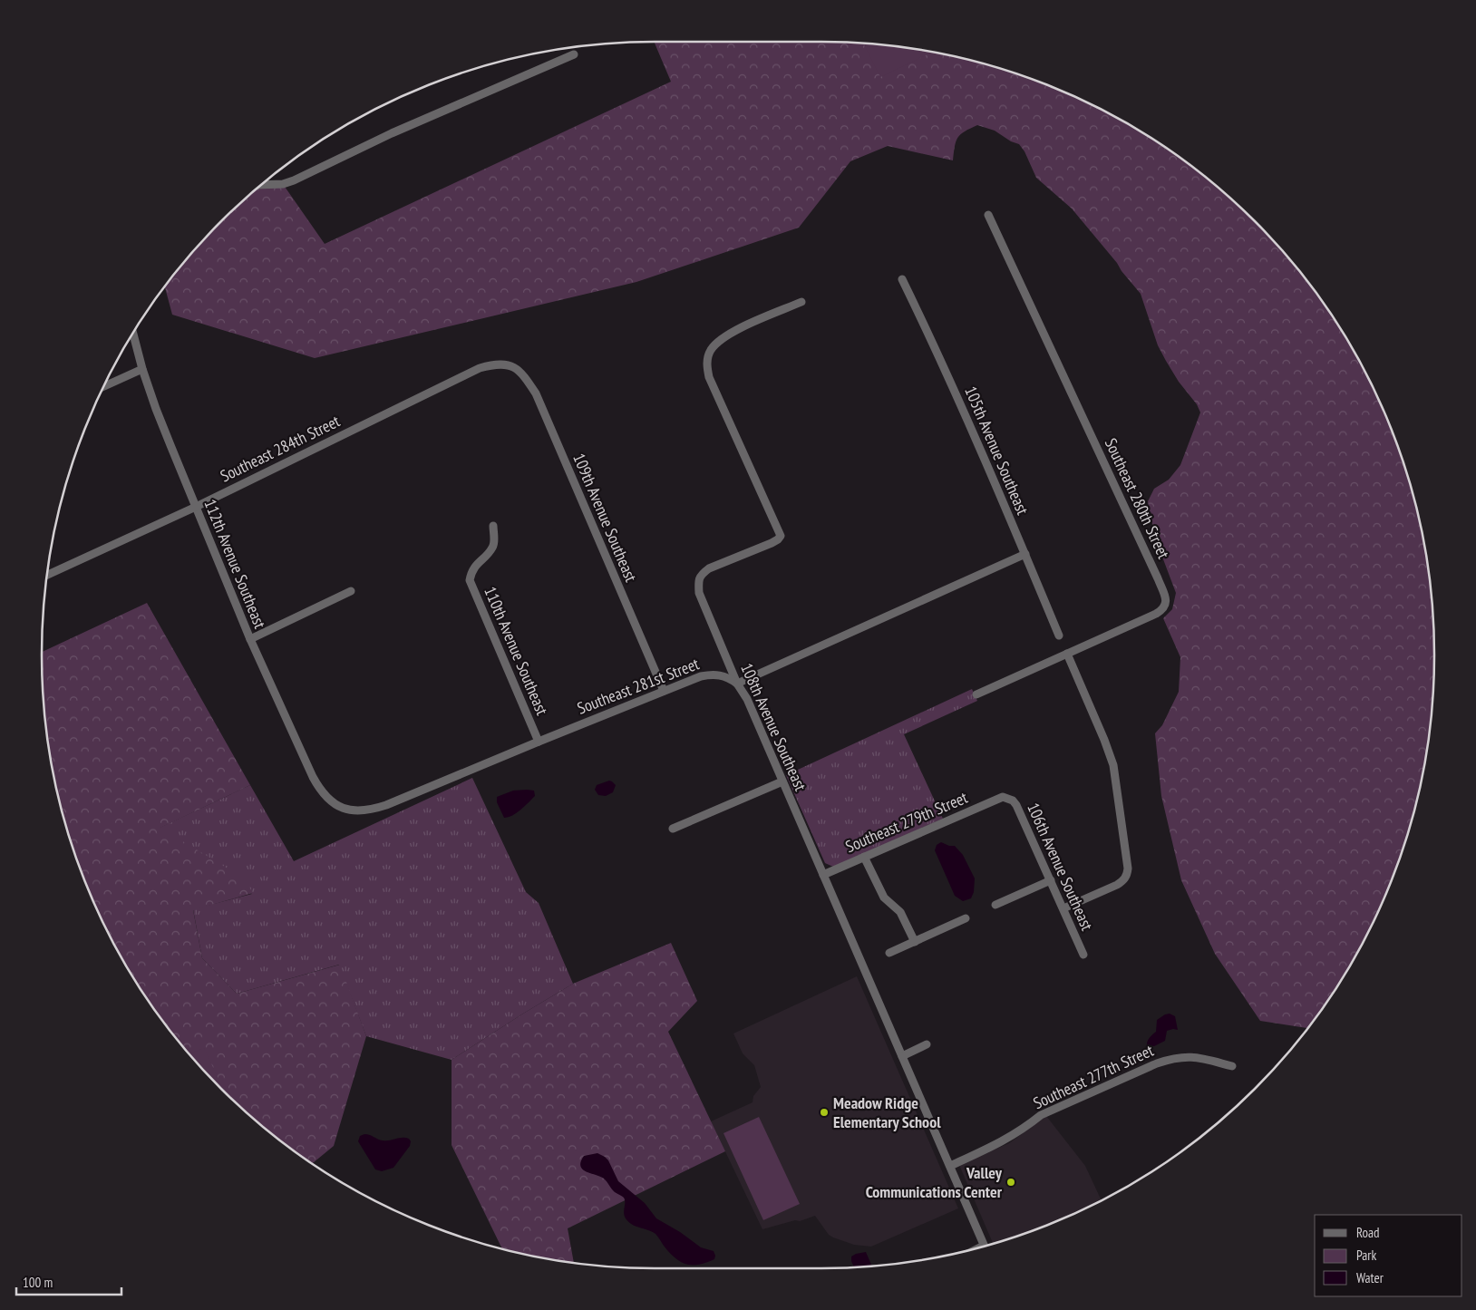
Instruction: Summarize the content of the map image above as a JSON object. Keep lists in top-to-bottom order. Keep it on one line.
{"streets":{"street":["Southeast 284th Street","105th Avenue Southeast","Southeast 280th Street","109th Avenue Southeast","112th Avenue Southeast","110th Avenue Southeast","Southeast 281st Street","108th Avenue Southeast","Southeast 279th Street","106th Avenue Southeast","Southeast 277th Street"]},"crossings":[["Southeast 284th Street","109th Avenue Southeast"],["Southeast 284th Street","112th Avenue Southeast"],["109th Avenue Southeast","Southeast 281st Street"],["112th Avenue Southeast","Southeast 281st Street"],["110th Avenue Southeast","Southeast 281st Street"],["Southeast 281st Street","108th Avenue Southeast"],["108th Avenue Southeast","Southeast 279th Street"],["108th Avenue Southeast","Southeast 277th Street"],["Southeast 279th Street","106th Avenue Southeast"]],"places":["Meadow Ridge Elementary School","Valley Communications Center"],"legend":["Road","Park","Water"],"scale_bar":"100 m"}
